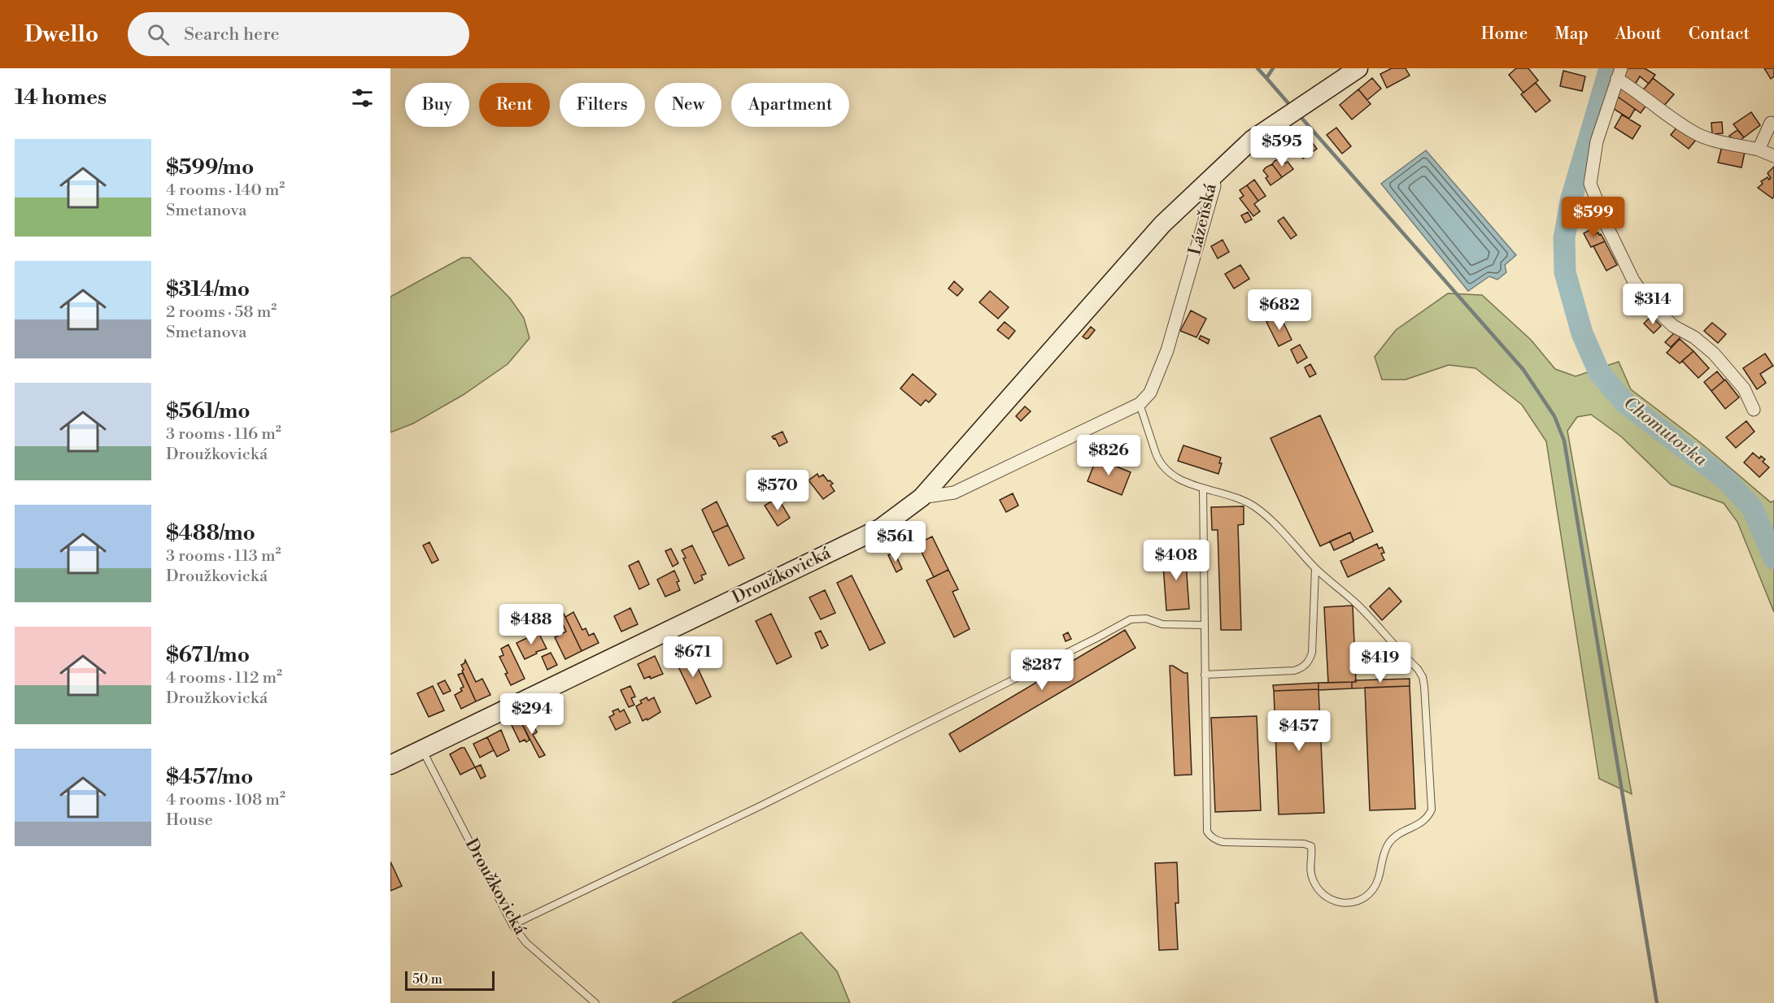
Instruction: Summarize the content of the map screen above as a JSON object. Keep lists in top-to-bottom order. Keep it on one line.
{"streets":{"street":["Lázeňská","Droužkovická"]},"crossings":[["Lázeňská","Droužkovická"]],"water":["Chomutovka"],"scale_bar":"50 m","page":{"header":"Dwello","search":"Search here","nav":["Home","Map","About","Contact"],"heading":"14 homes","chip":["Buy","Rent","Filters","New","Apartment"],"price":["$595","$599","$314","$682","$826","$570","$561","$408","$488","$671","$419","$287","$294","$457"],"list":[{"name":"$599/mo","note":"4 rooms · 140 m² · Smetanova"},{"name":"$314/mo","note":"2 rooms · 58 m² · Smetanova"},{"name":"$561/mo","note":"3 rooms · 116 m² · Droužkovická"},{"name":"$488/mo","note":"3 rooms · 113 m² · Droužkovická"},{"name":"$671/mo","note":"4 rooms · 112 m² · Droužkovická"},{"name":"$457/mo","note":"4 rooms · 108 m² · House"}],"scale":"50 m"}}
